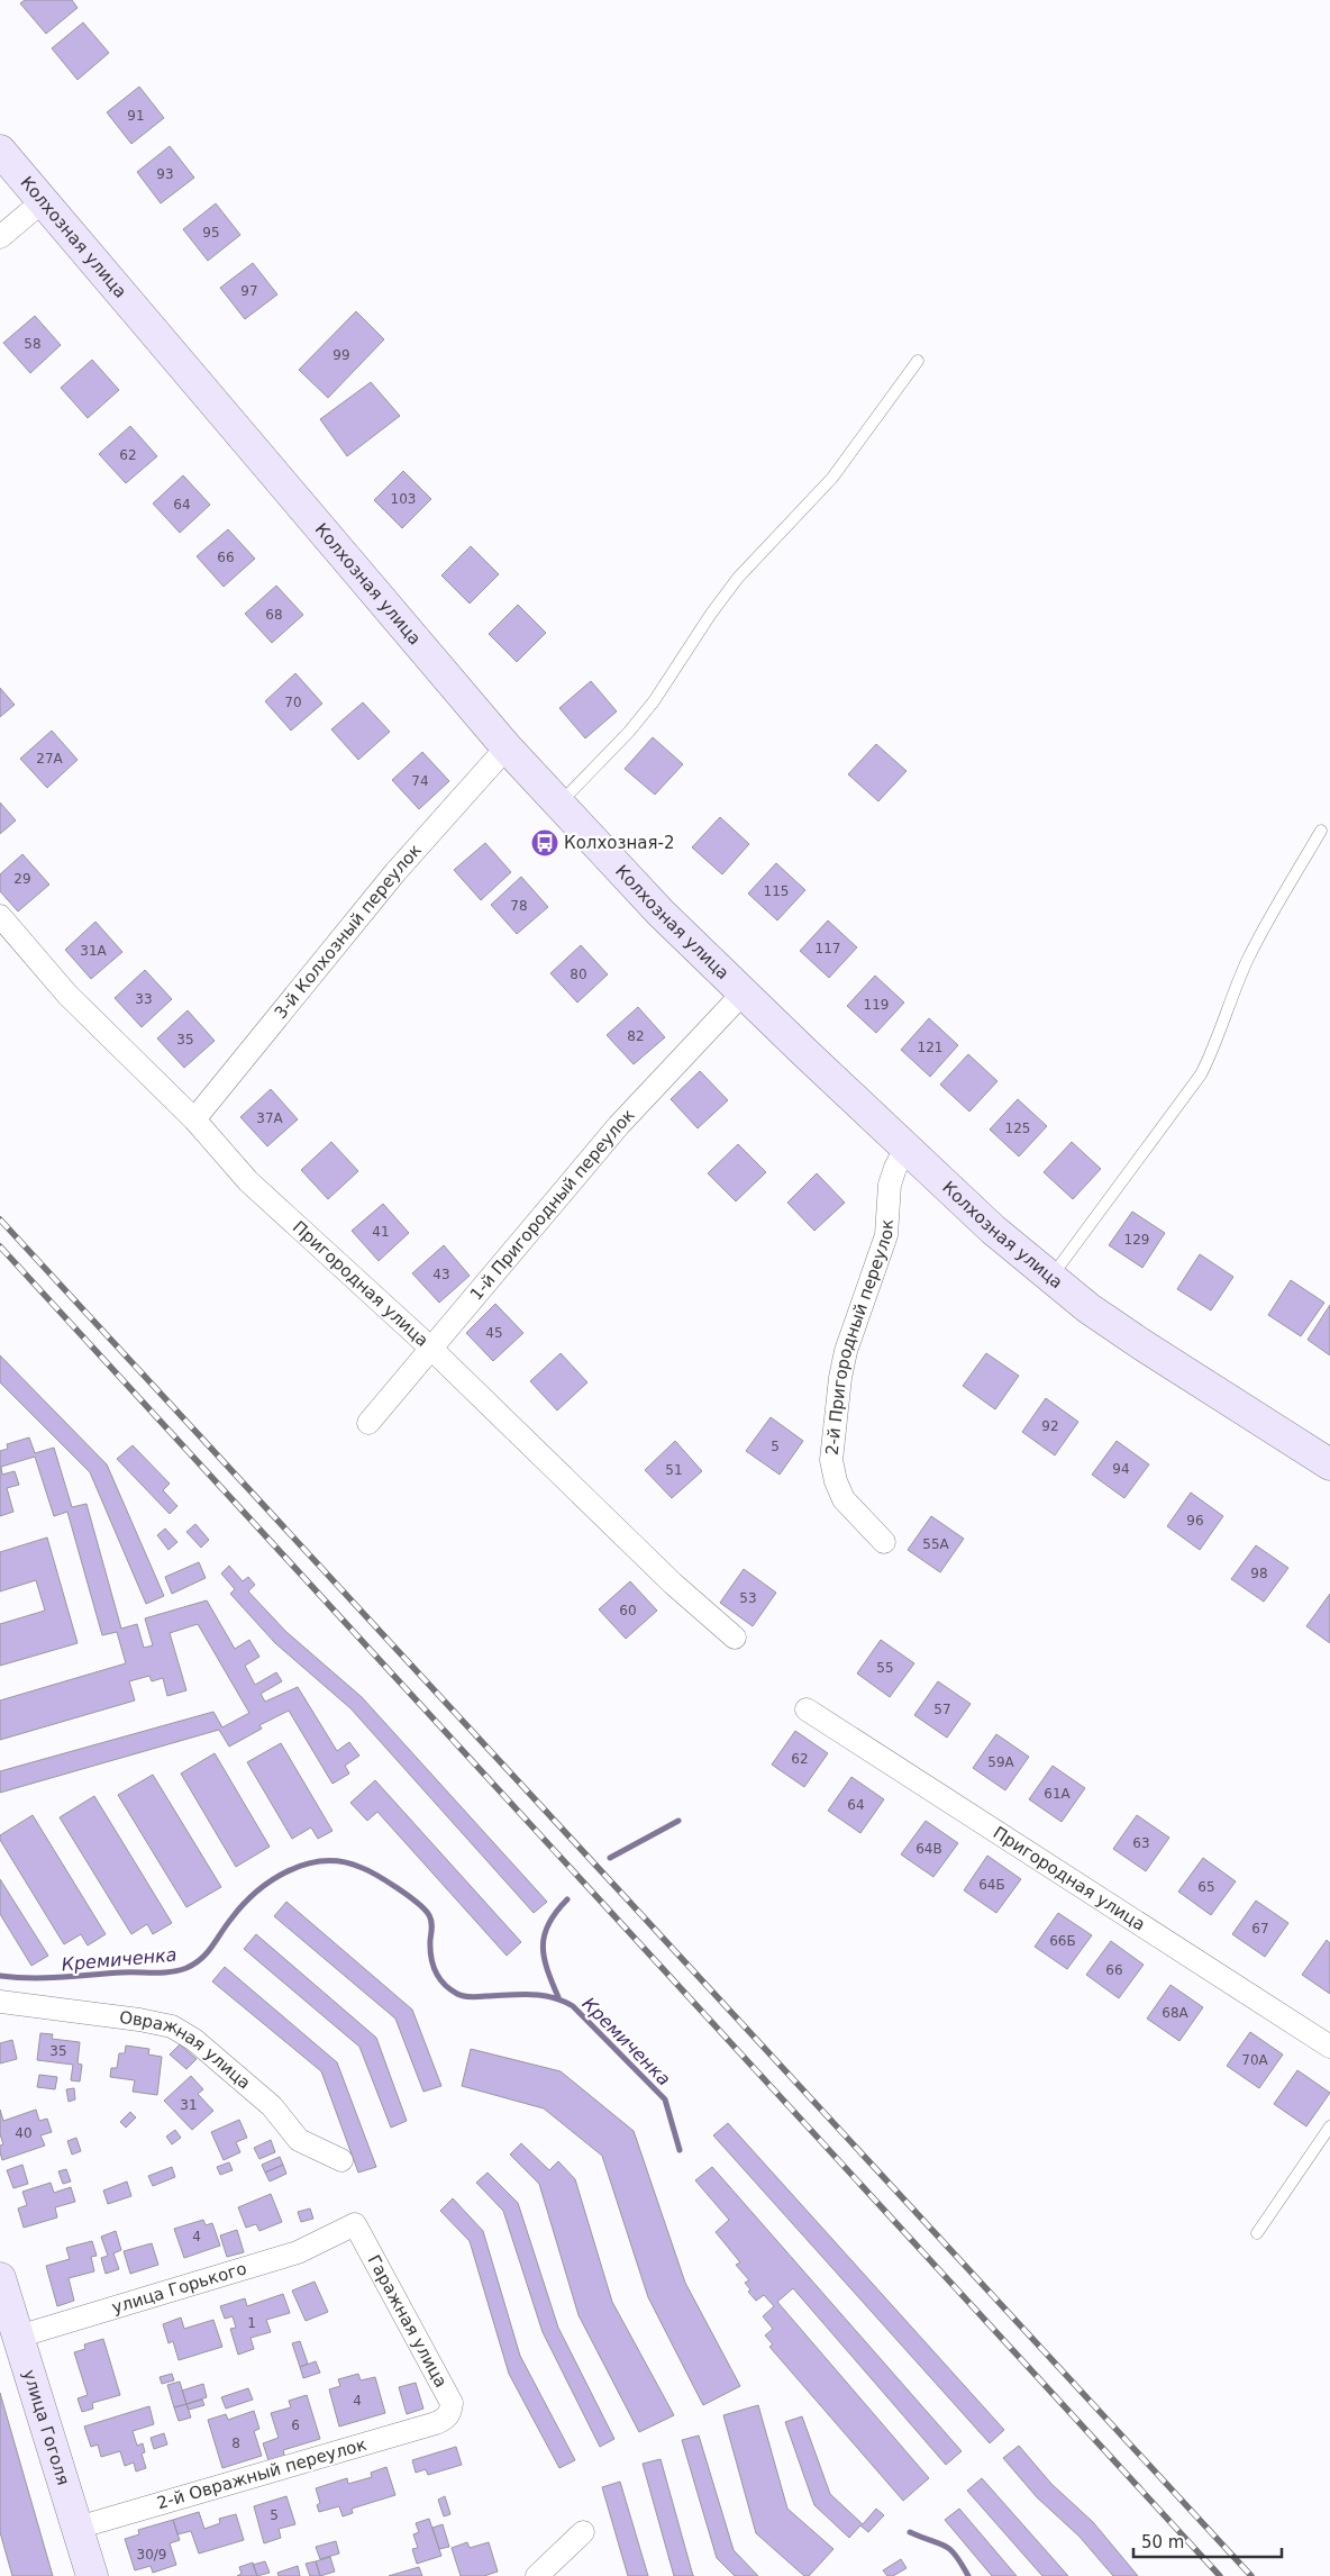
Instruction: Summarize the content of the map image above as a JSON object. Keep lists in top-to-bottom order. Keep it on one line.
{"streets":{"main road":["Колхозная улица","улица Гоголя"],"street":["3-й Колхозный переулок","1-й Пригородный переулок","Пригородная улица","2-й Пригородный переулок","Овражная улица","улица Горького","Гаражная улица","2-й Овражный переулок"]},"crossings":[["Колхозная улица","3-й Колхозный переулок"],["Колхозная улица","1-й Пригородный переулок"],["Колхозная улица","2-й Пригородный переулок"],["3-й Колхозный переулок","Пригородная улица"],["1-й Пригородный переулок","Пригородная улица"],["улица Горького","Гаражная улица"],["улица Горького","улица Гоголя"],["Гаражная улица","2-й Овражный переулок"],["улица Гоголя","2-й Овражный переулок"]],"water":["Кремиченка"],"places":{"bus stop":["Колхозная-2"]},"house_numbers":["91","93","95","97","58","99","62","103","64","66","68","70","27А","74","29","115","78","117","31А","80","33","119","82","35","121","37А","125","41","129","43","45","92","5","94","51","96","55А","98","53","60","55","57","62","59А","61А","64","63","64В","64Б","65","67","66Б","66","68А","35","70А","31","40","4","1","4","6","8","5","30/9"],"scale_bar":"50 m"}
